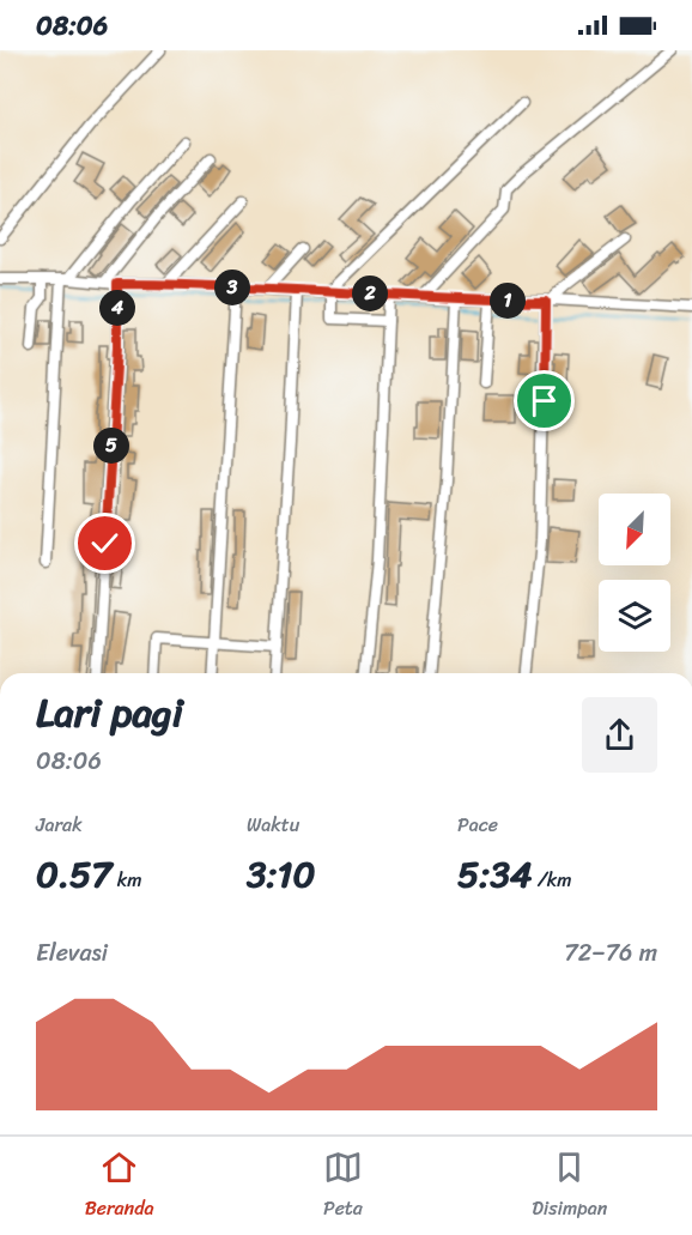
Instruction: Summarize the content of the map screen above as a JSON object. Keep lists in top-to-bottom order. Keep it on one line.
{"north":"bottom left","page":{"status":"08:06","pins":["3","2","1","4","5"],"heading":["Lari pagi","08:06"],"stats":[["Jarak","0.57 km"],["Waktu","3:10"],["Pace","5:34 /km"]],"chart":["Elevasi","72–76 m"],"tabs":["Beranda","Peta","Disimpan"]}}
